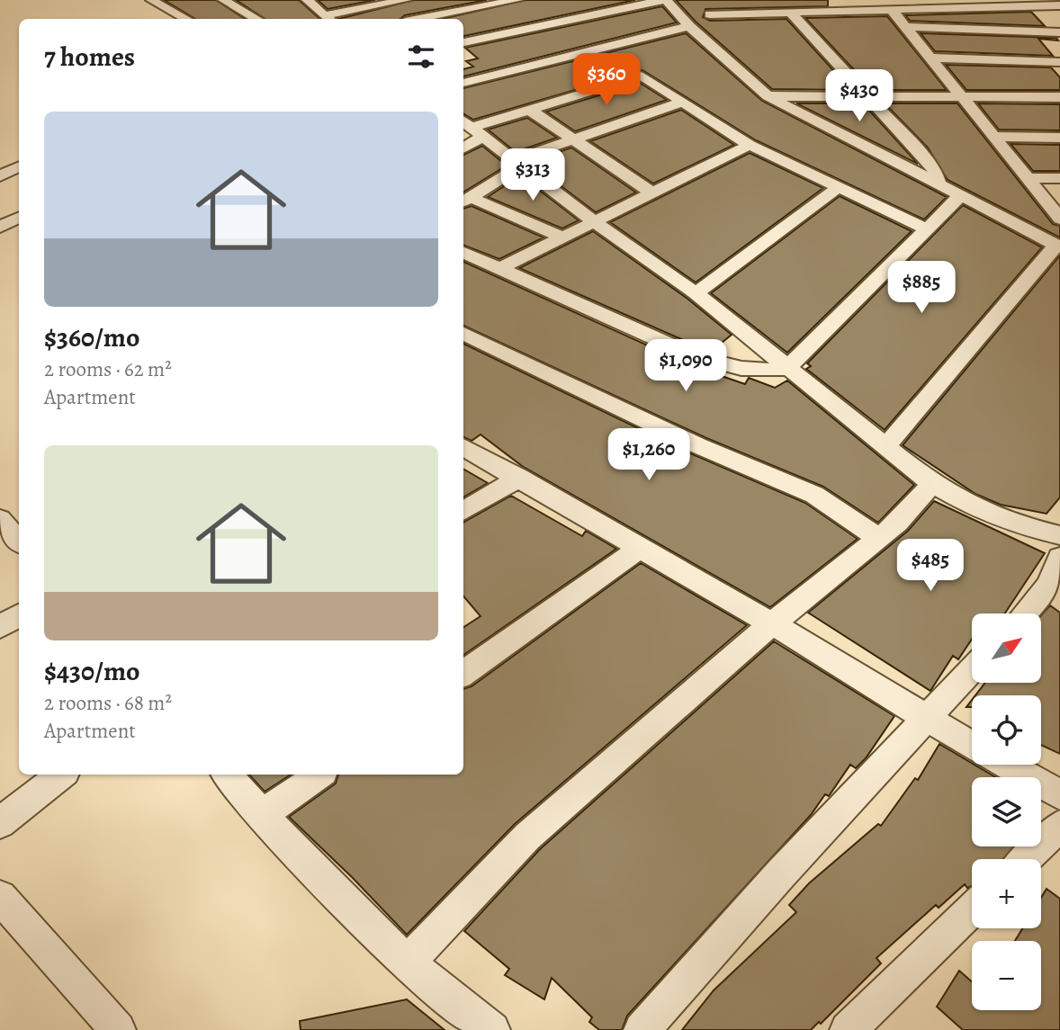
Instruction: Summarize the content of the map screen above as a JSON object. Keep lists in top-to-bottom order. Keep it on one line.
{"north":"top right","page":{"heading":"7 homes","price":["$360","$430","$313","$885","$1,090","$1,260","$485"],"list":[{"name":"$360/mo","note":"2 rooms · 62 m² · Apartment"},{"name":"$430/mo","note":"2 rooms · 68 m² · Apartment"}],"map_buttons":["+","−"]}}
